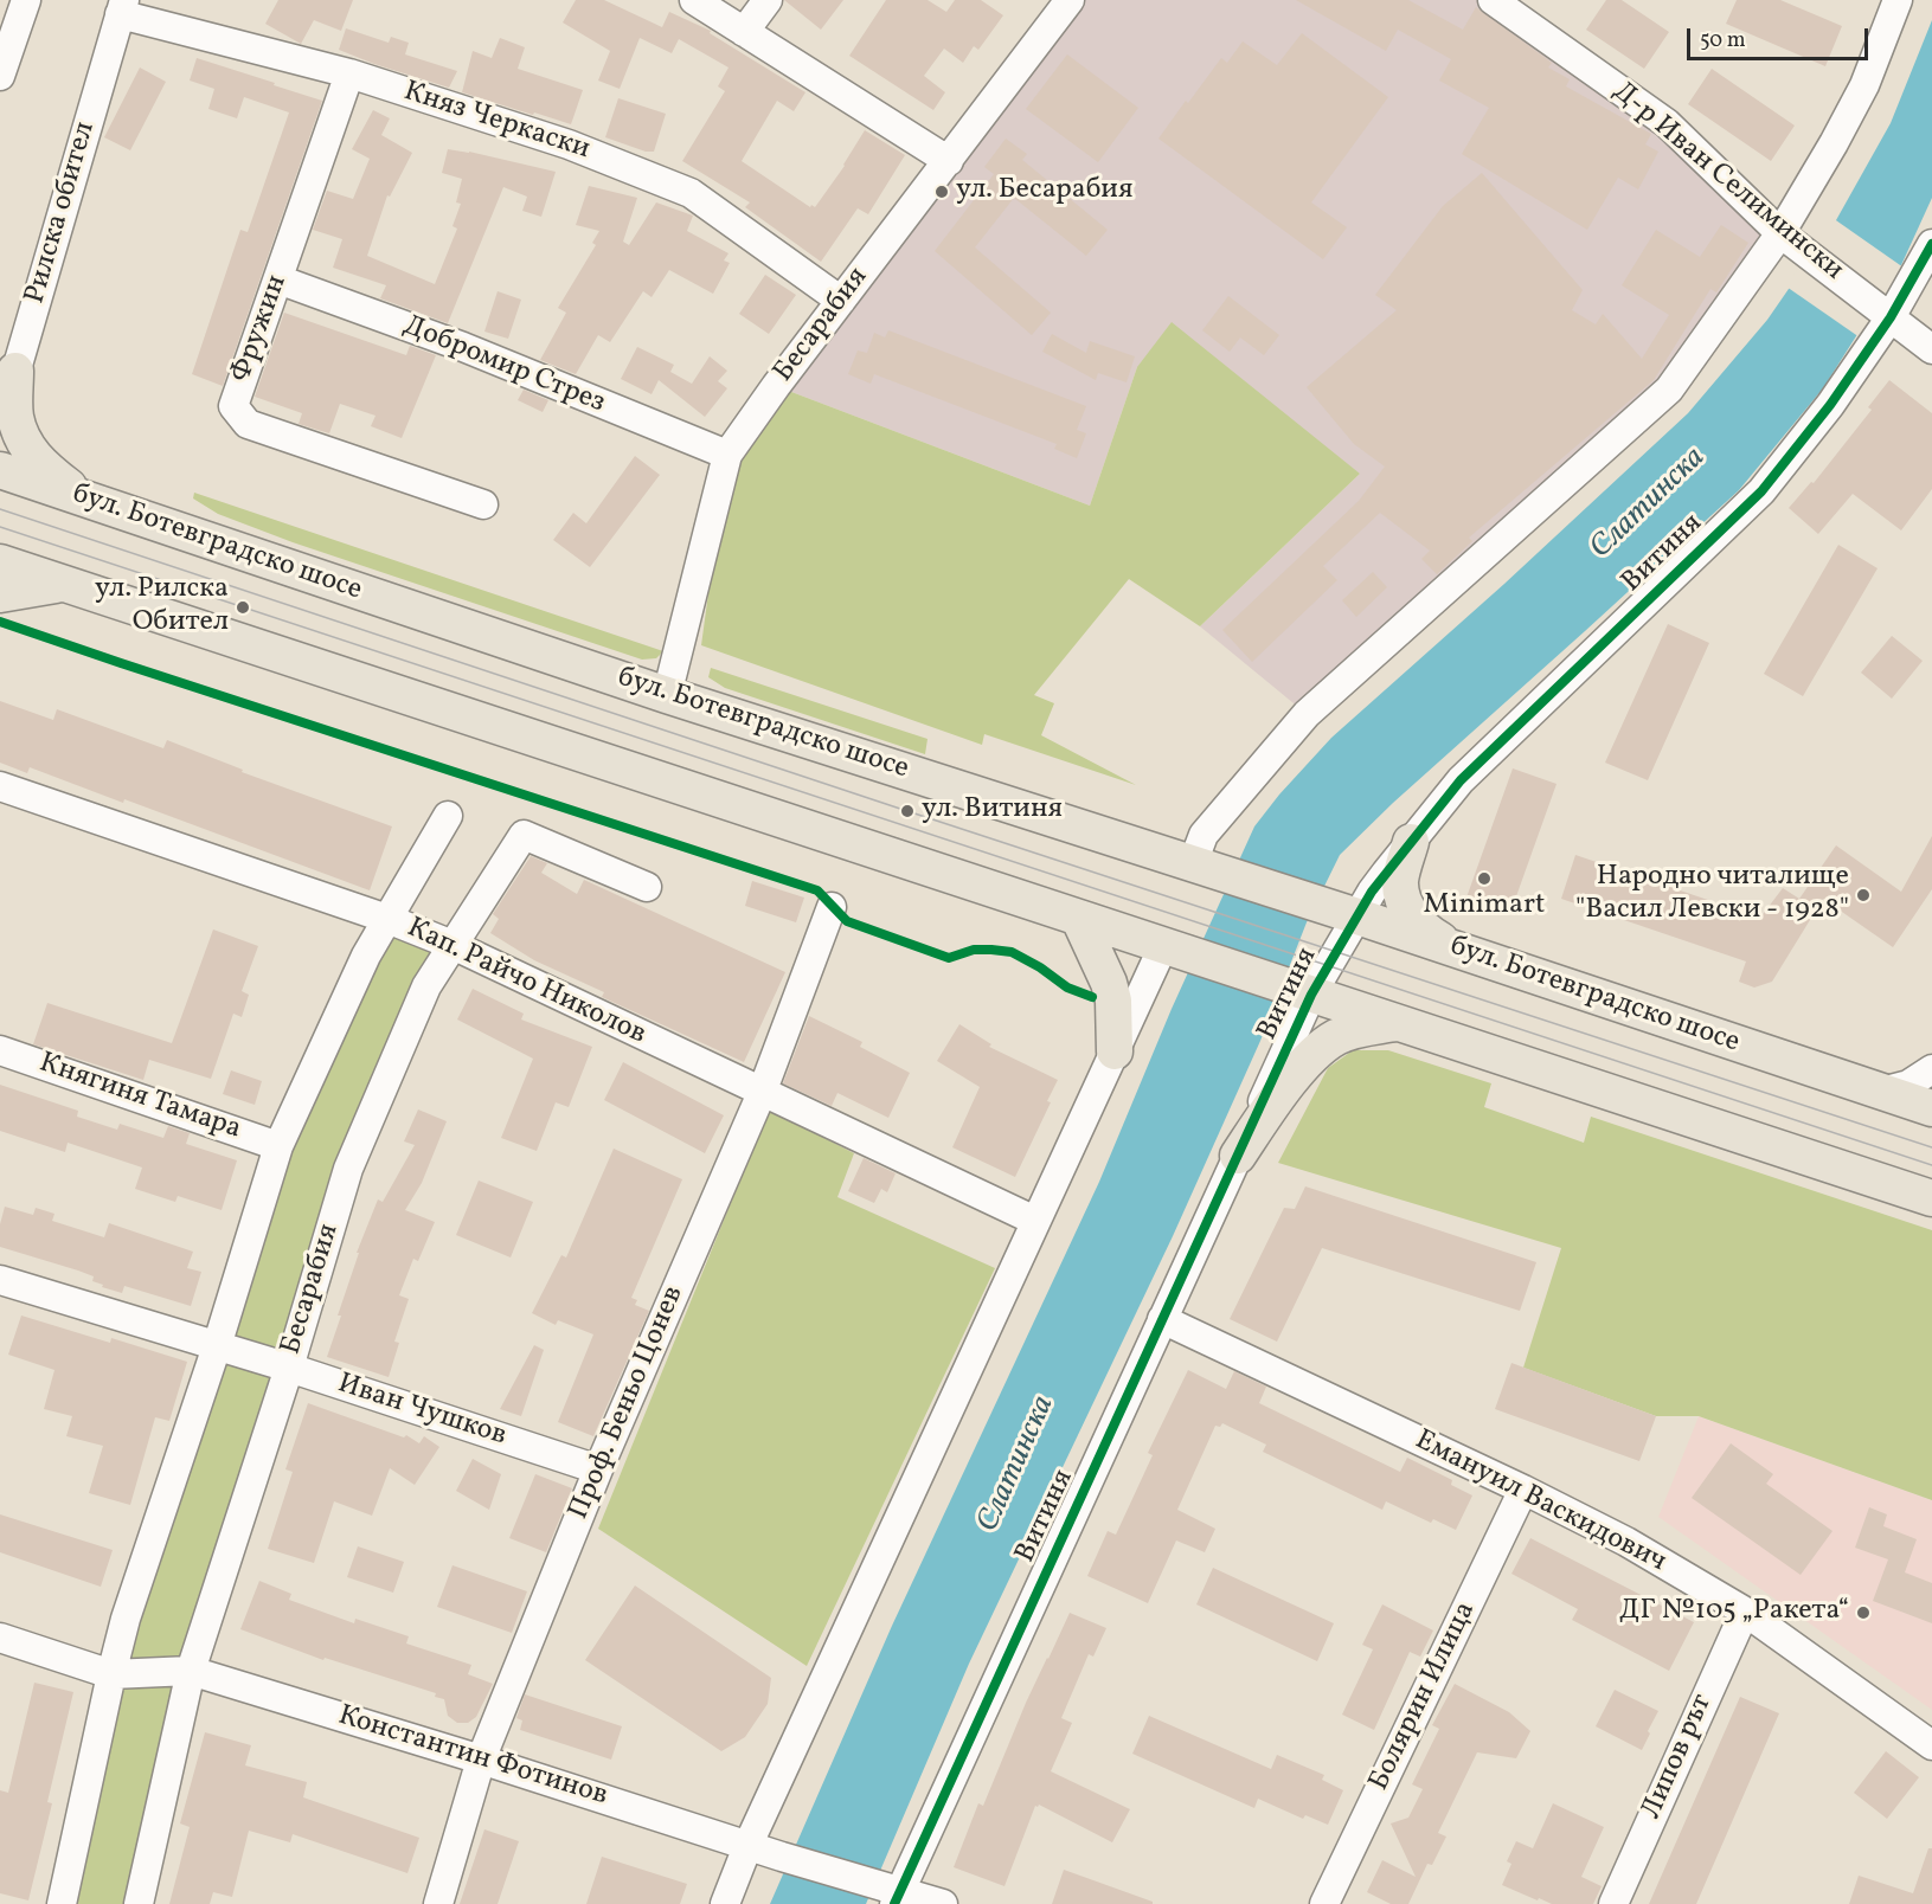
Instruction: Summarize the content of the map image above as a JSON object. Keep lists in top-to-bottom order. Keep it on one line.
{"streets":{"main road":["бул. Ботевградско шосе"],"street":["Княз Черкаски","Д-р Иван Селимински","Рилска обител","Бесарабия","Фружин","Добромир Стрез","Витиня","Кап. Райчо Николов","Княгиня Тамара","Проф. Беньо Цонев","Иван Чушков","Емануил Васкидович","Болярин Илица","Константин Фотинов","Липов рът"]},"crossings":[["Княз Черкаски","Рилска обител"],["Княз Черкаски","Бесарабия"],["Княз Черкаски","Фружин"],["Д-р Иван Селимински","Витиня"],["Бесарабия","Добромир Стрез"],["Бесарабия","бул. Ботевградско шосе"],["Бесарабия","Кап. Райчо Николов"],["Бесарабия","Иван Чушков"],["Бесарабия","Константин Фотинов"],["Фружин","Добромир Стрез"],["бул. Ботевградско шосе","Витиня"],["Витиня","Емануил Васкидович"],["Витиня","Константин Фотинов"],["Кап. Райчо Николов","Проф. Беньо Цонев"],["Проф. Беньо Цонев","Иван Чушков"],["Проф. Беньо Цонев","Константин Фотинов"],["Емануил Васкидович","Болярин Илица"],["Емануил Васкидович","Липов рът"]],"water":["Слатинска"],"places":["ул. Бесарабия","ул. Рилска Обител","ул. Витиня","Minimart","Народно читалище \"Васил Левски - 1928\"","ДГ №105 „Ракета“"],"scale_bar":"50 m"}
